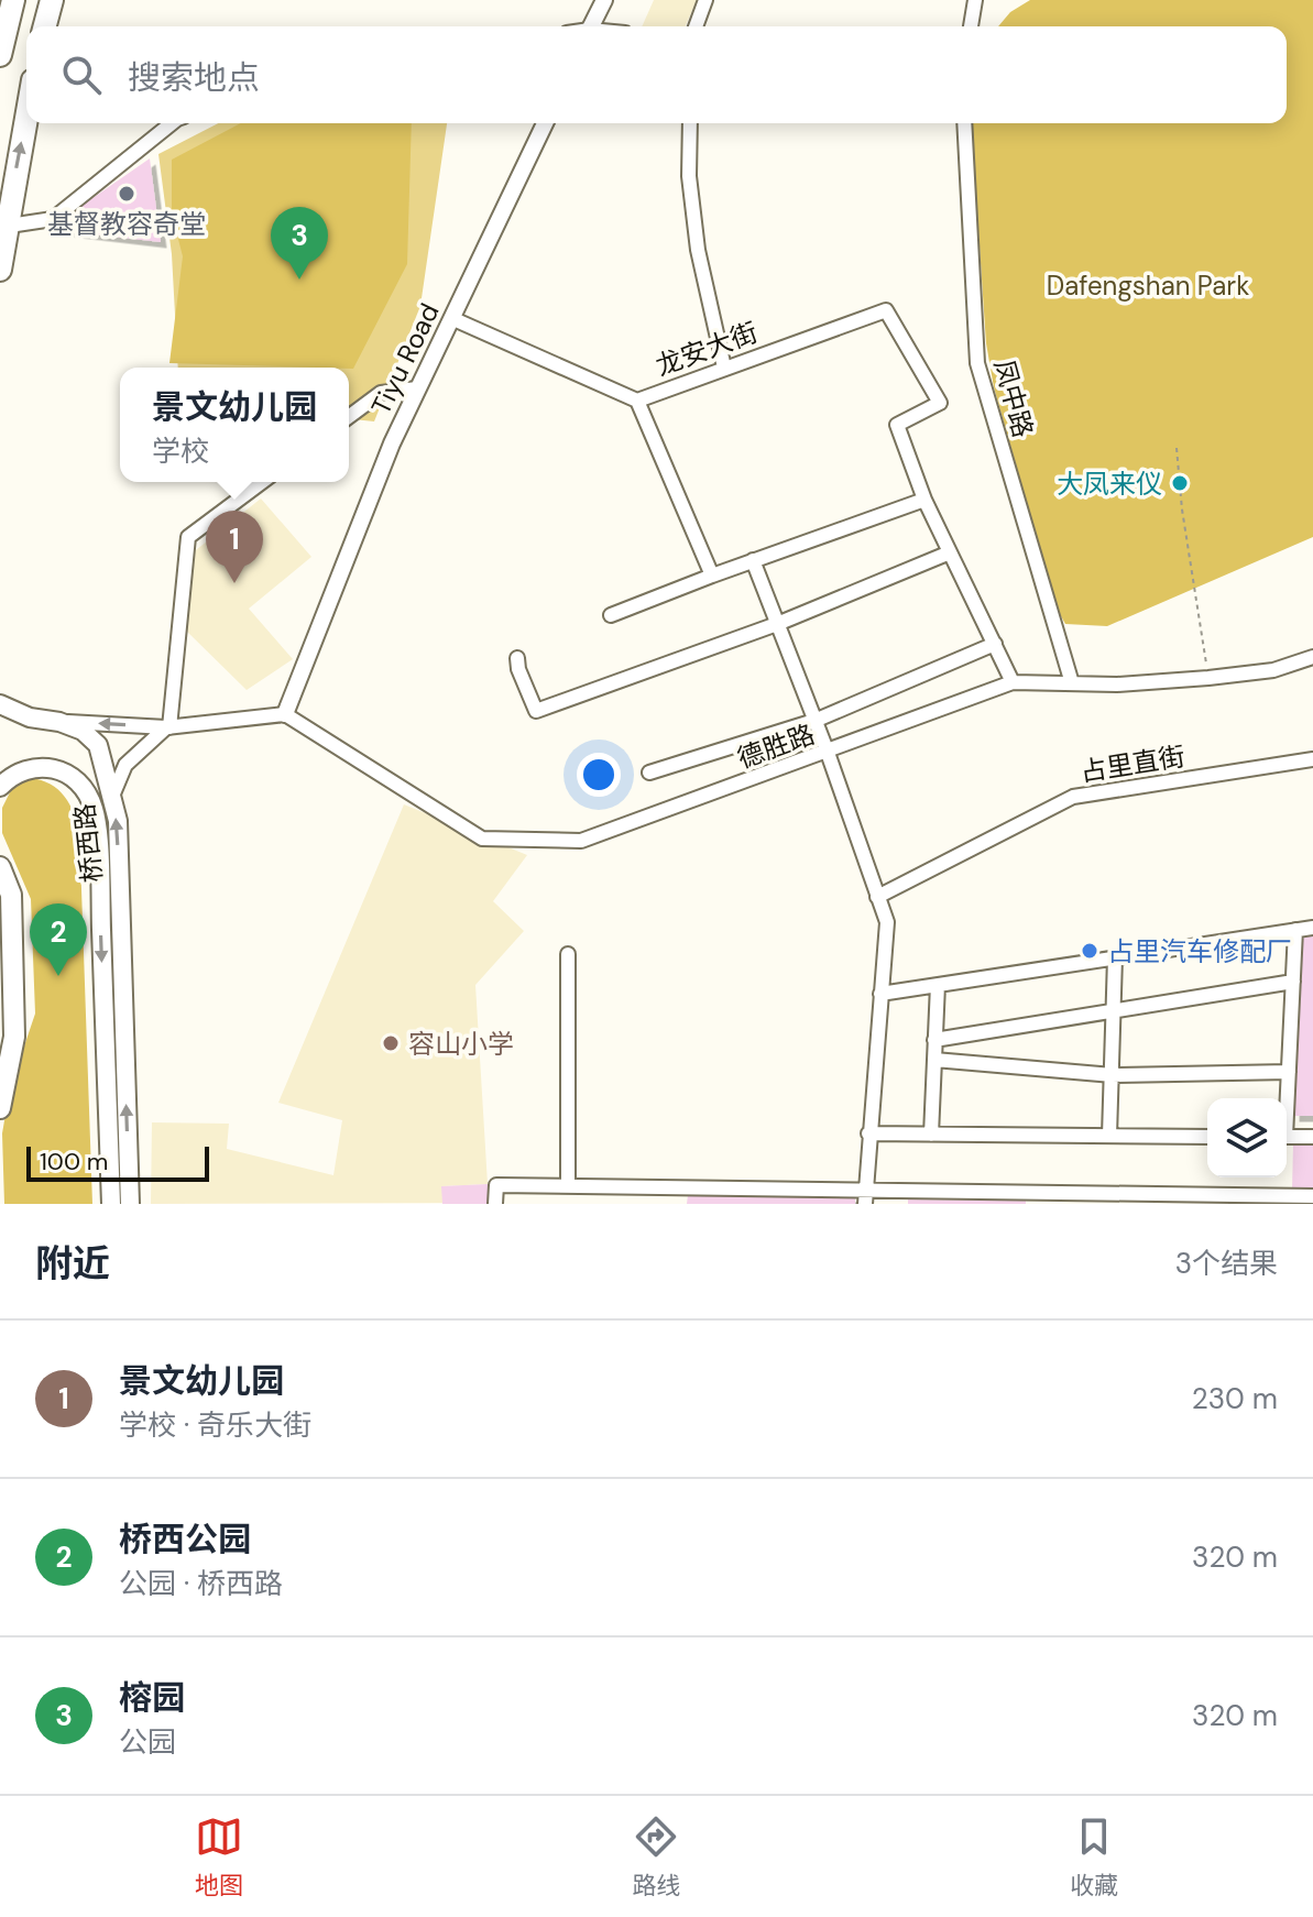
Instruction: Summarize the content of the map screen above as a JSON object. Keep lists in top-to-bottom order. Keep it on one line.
{"streets":{"main road":["桥西路"],"street":["龙安大街","Tiyu Road","凤中路","德胜路","占里直街"]},"crossings":[["龙安大街","Tiyu Road"],["Tiyu Road","德胜路"],["凤中路","德胜路"]],"parks":["Dafengshan Park"],"places":["基督教容奇堂","大凤来仪","占里汽车修配厂","容山小学"],"scale_bar":"100 m","page":{"search":"搜索地点","pins":["3","1","2"],"popup":["景文幼儿园","学校"],"scale":"100 m","heading":["附近","3个结果"],"list":[{"mark":"1","name":"景文幼儿园","note":"学校 · 奇乐大街","value":"230 m"},{"mark":"2","name":"桥西公园","note":"公园 · 桥西路","value":"320 m"},{"mark":"3","name":"榕园","note":"公园","value":"320 m"}],"nav":["地图","路线","收藏"]}}
